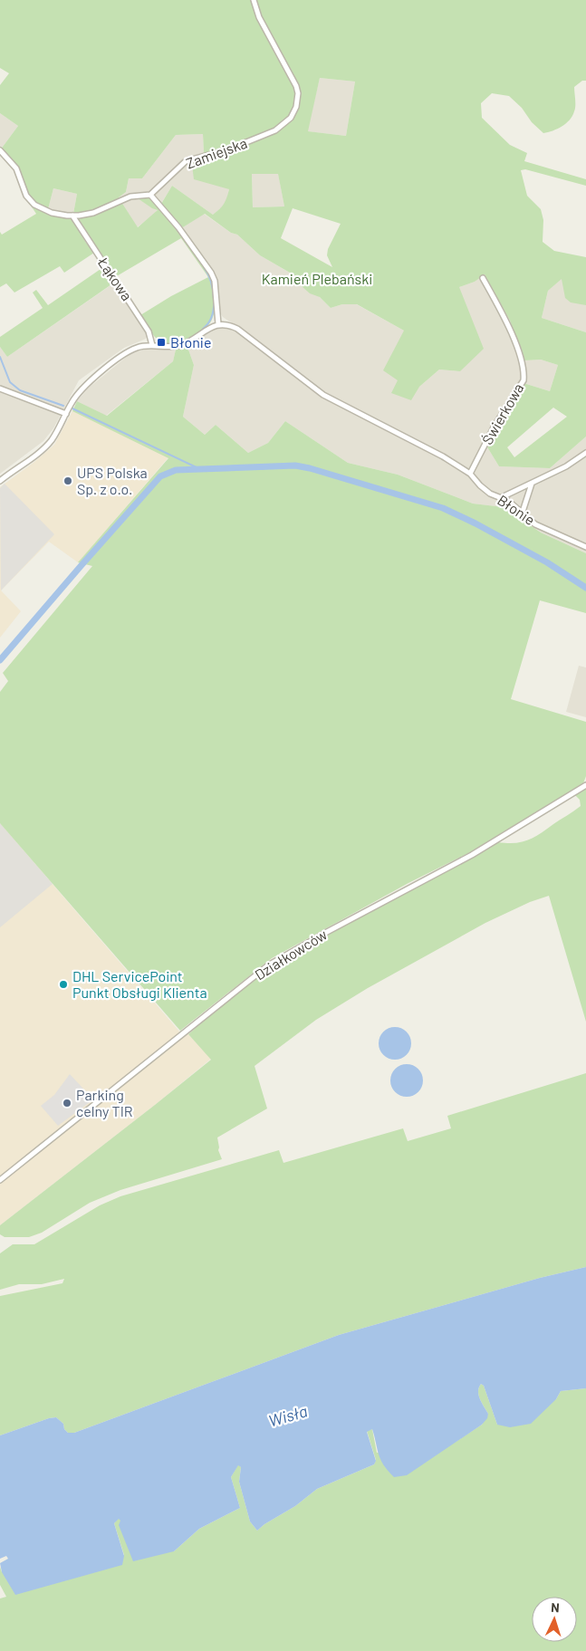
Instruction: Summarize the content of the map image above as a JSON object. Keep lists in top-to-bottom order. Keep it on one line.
{"streets":{"street":["Zamiejska","Łąkowa","Świerkowa","Błonie","Działkowców"]},"crossings":[["Świerkowa","Błonie"]],"water":["Wisła"],"parks":["Kamień Plebański"],"places":{"transit":["Błonie"],"other":["UPS Polska Sp. z o.o.","DHL ServicePoint Punkt Obsługi Klienta","Parking celny TIR"]},"north":"top"}
